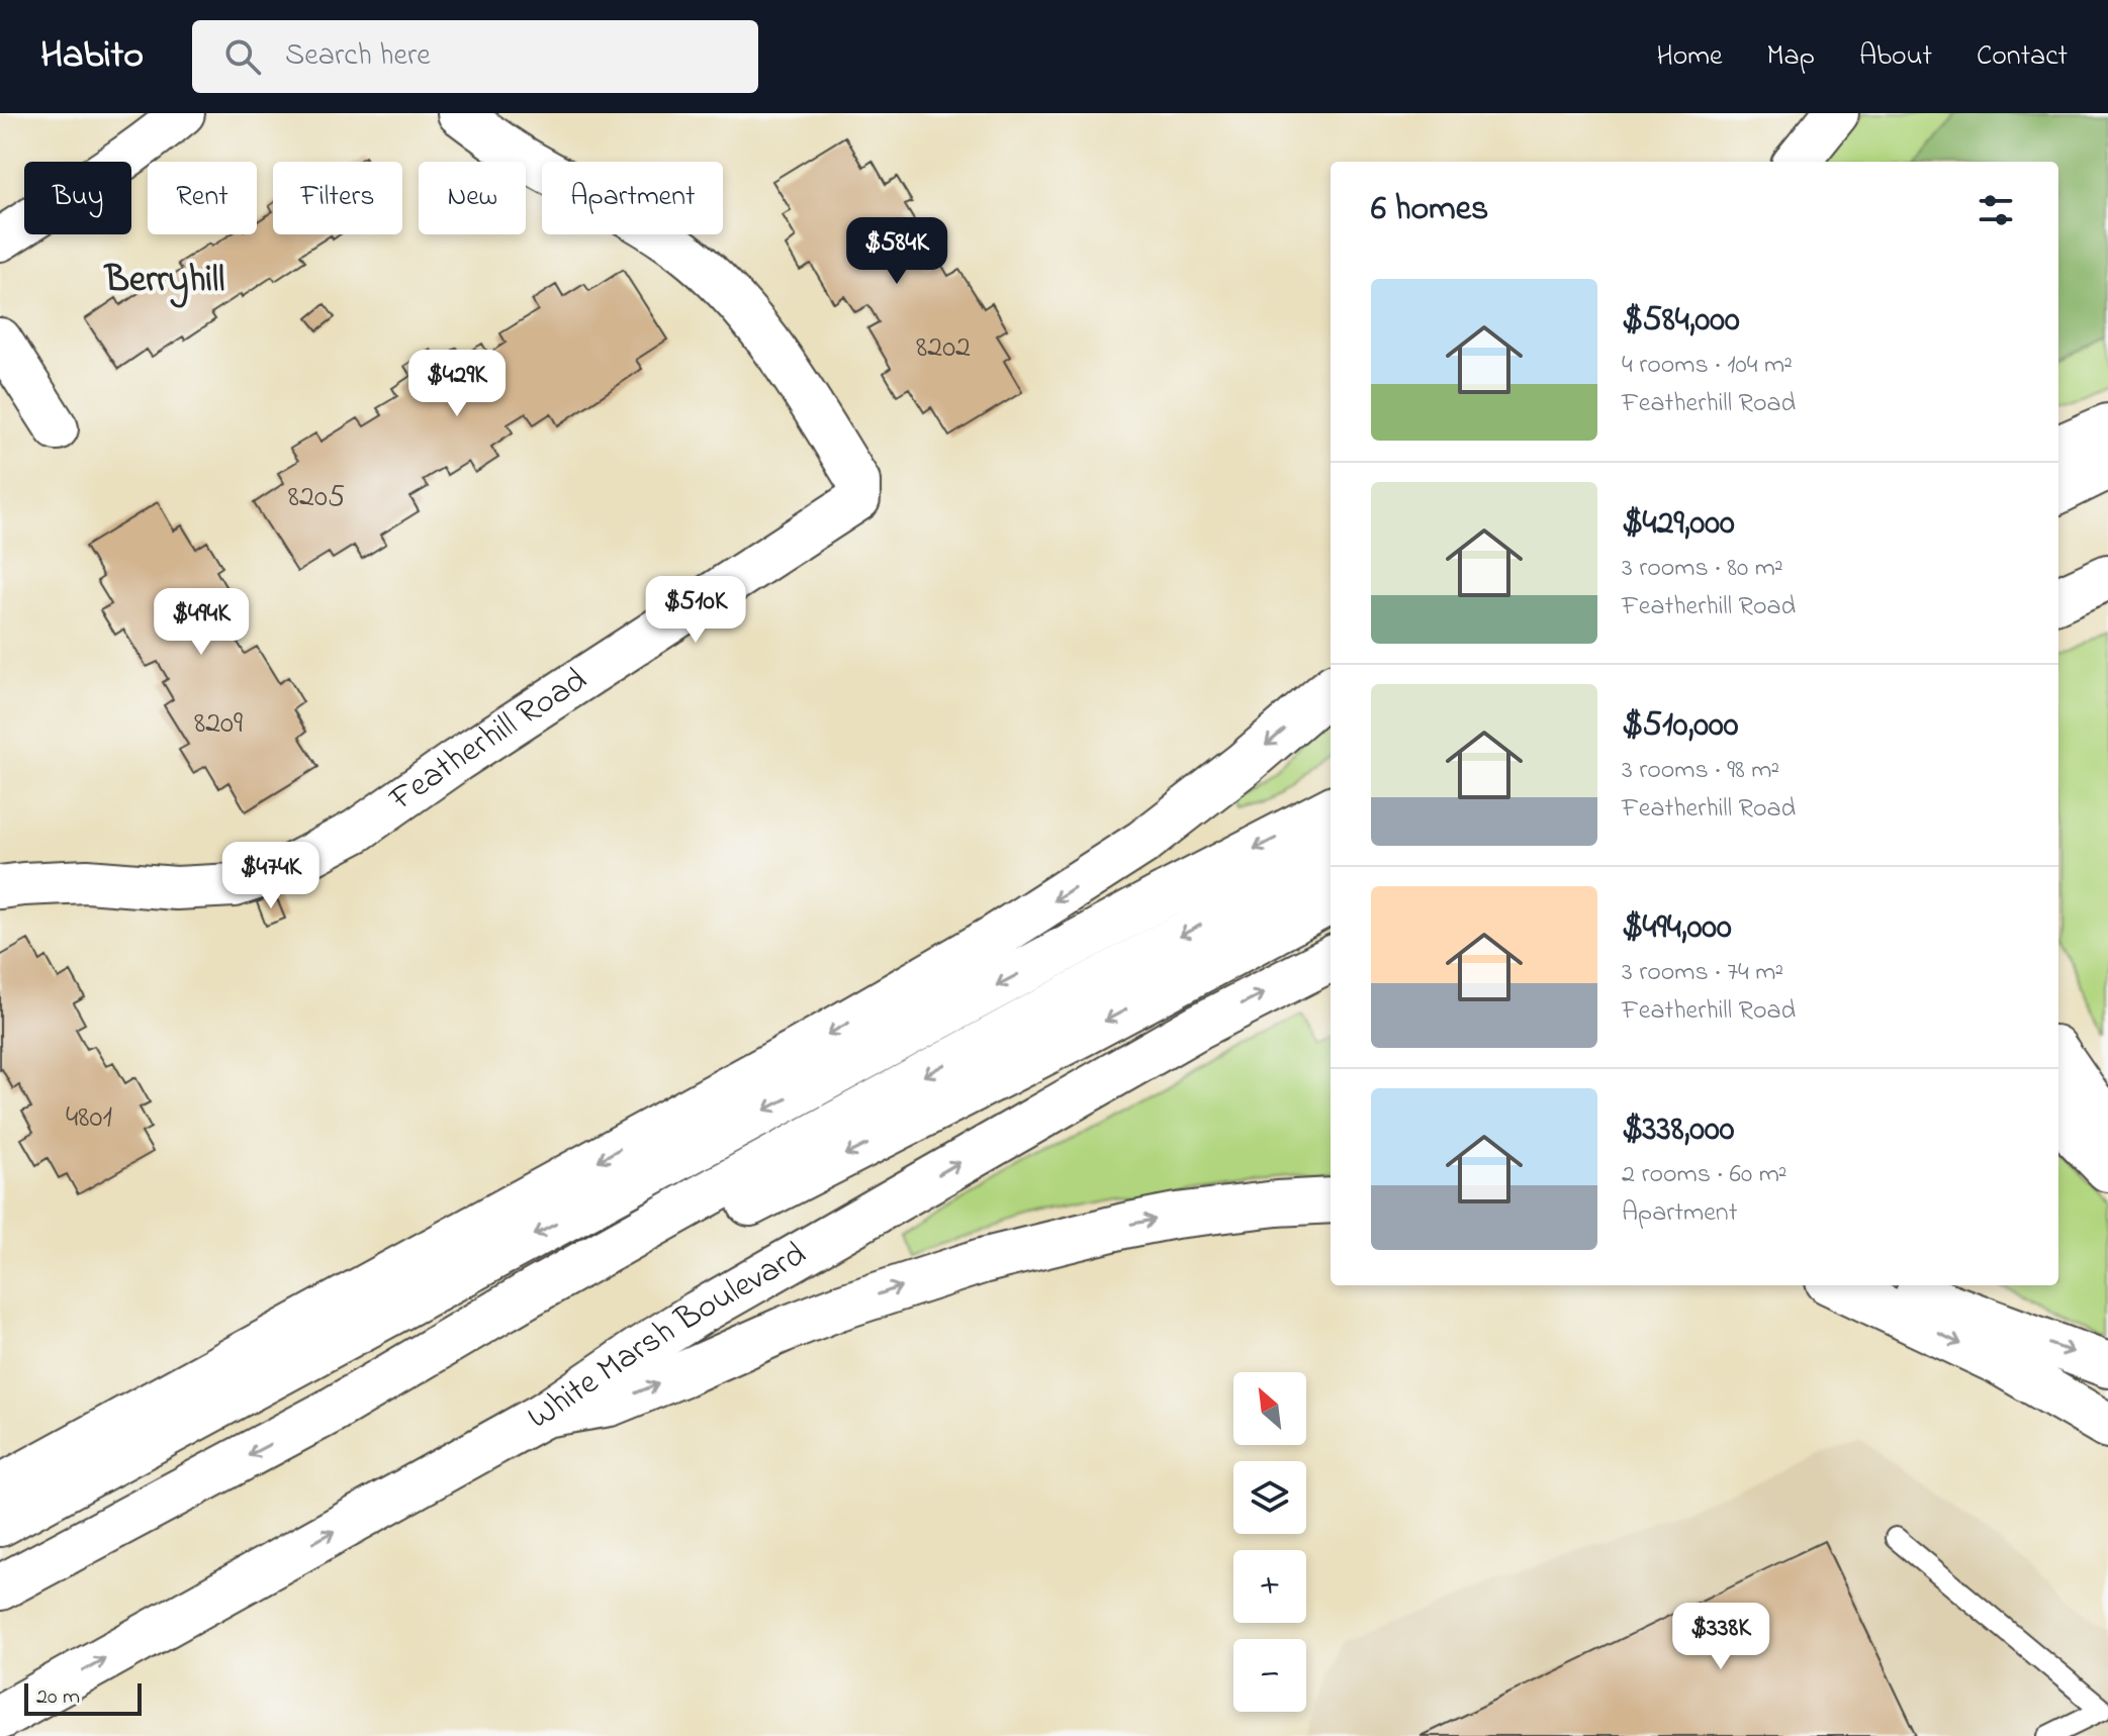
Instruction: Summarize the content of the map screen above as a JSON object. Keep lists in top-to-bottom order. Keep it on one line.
{"streets":{"highway":["White Marsh Boulevard"],"street":["Featherhill Road"]},"districts":["Berryhill"],"house_numbers":["8202","8205","8209","4801"],"scale_bar":"20 m","north":"top left","page":{"header":"Habito","search":"Search here","nav":["Home","Map","About","Contact"],"chip":["Buy","Rent","Filters","New","Apartment"],"heading":"6 homes","price":["$584K","$429K","$510K","$494K","$474K","$338K"],"list":[{"name":"$584,000","note":"4 rooms · 104 m² · Featherhill Road"},{"name":"$429,000","note":"3 rooms · 80 m² · Featherhill Road"},{"name":"$510,000","note":"3 rooms · 98 m² · Featherhill Road"},{"name":"$494,000","note":"3 rooms · 74 m² · Featherhill Road"},{"name":"$338,000","note":"2 rooms · 60 m² · Apartment"}],"map_buttons":["+","−"],"scale":"20 m"}}
